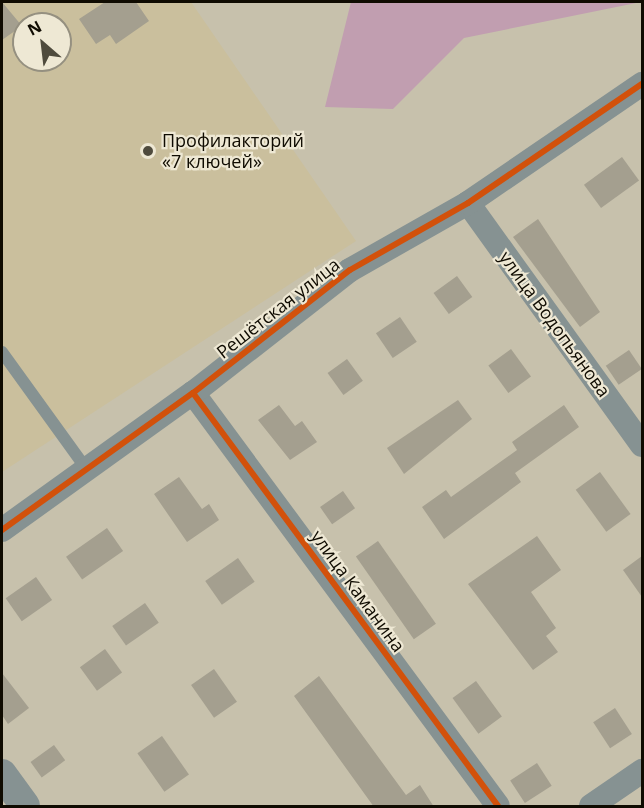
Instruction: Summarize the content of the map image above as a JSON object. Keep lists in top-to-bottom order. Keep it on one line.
{"streets":{"street":["Решётская улица","улица Водопьянова","улица Каманина"]},"crossings":[["Решётская улица","улица Водопьянова"],["Решётская улица","улица Каманина"]],"places":["Профилакторий «7 ключей»"],"north":"top left"}
